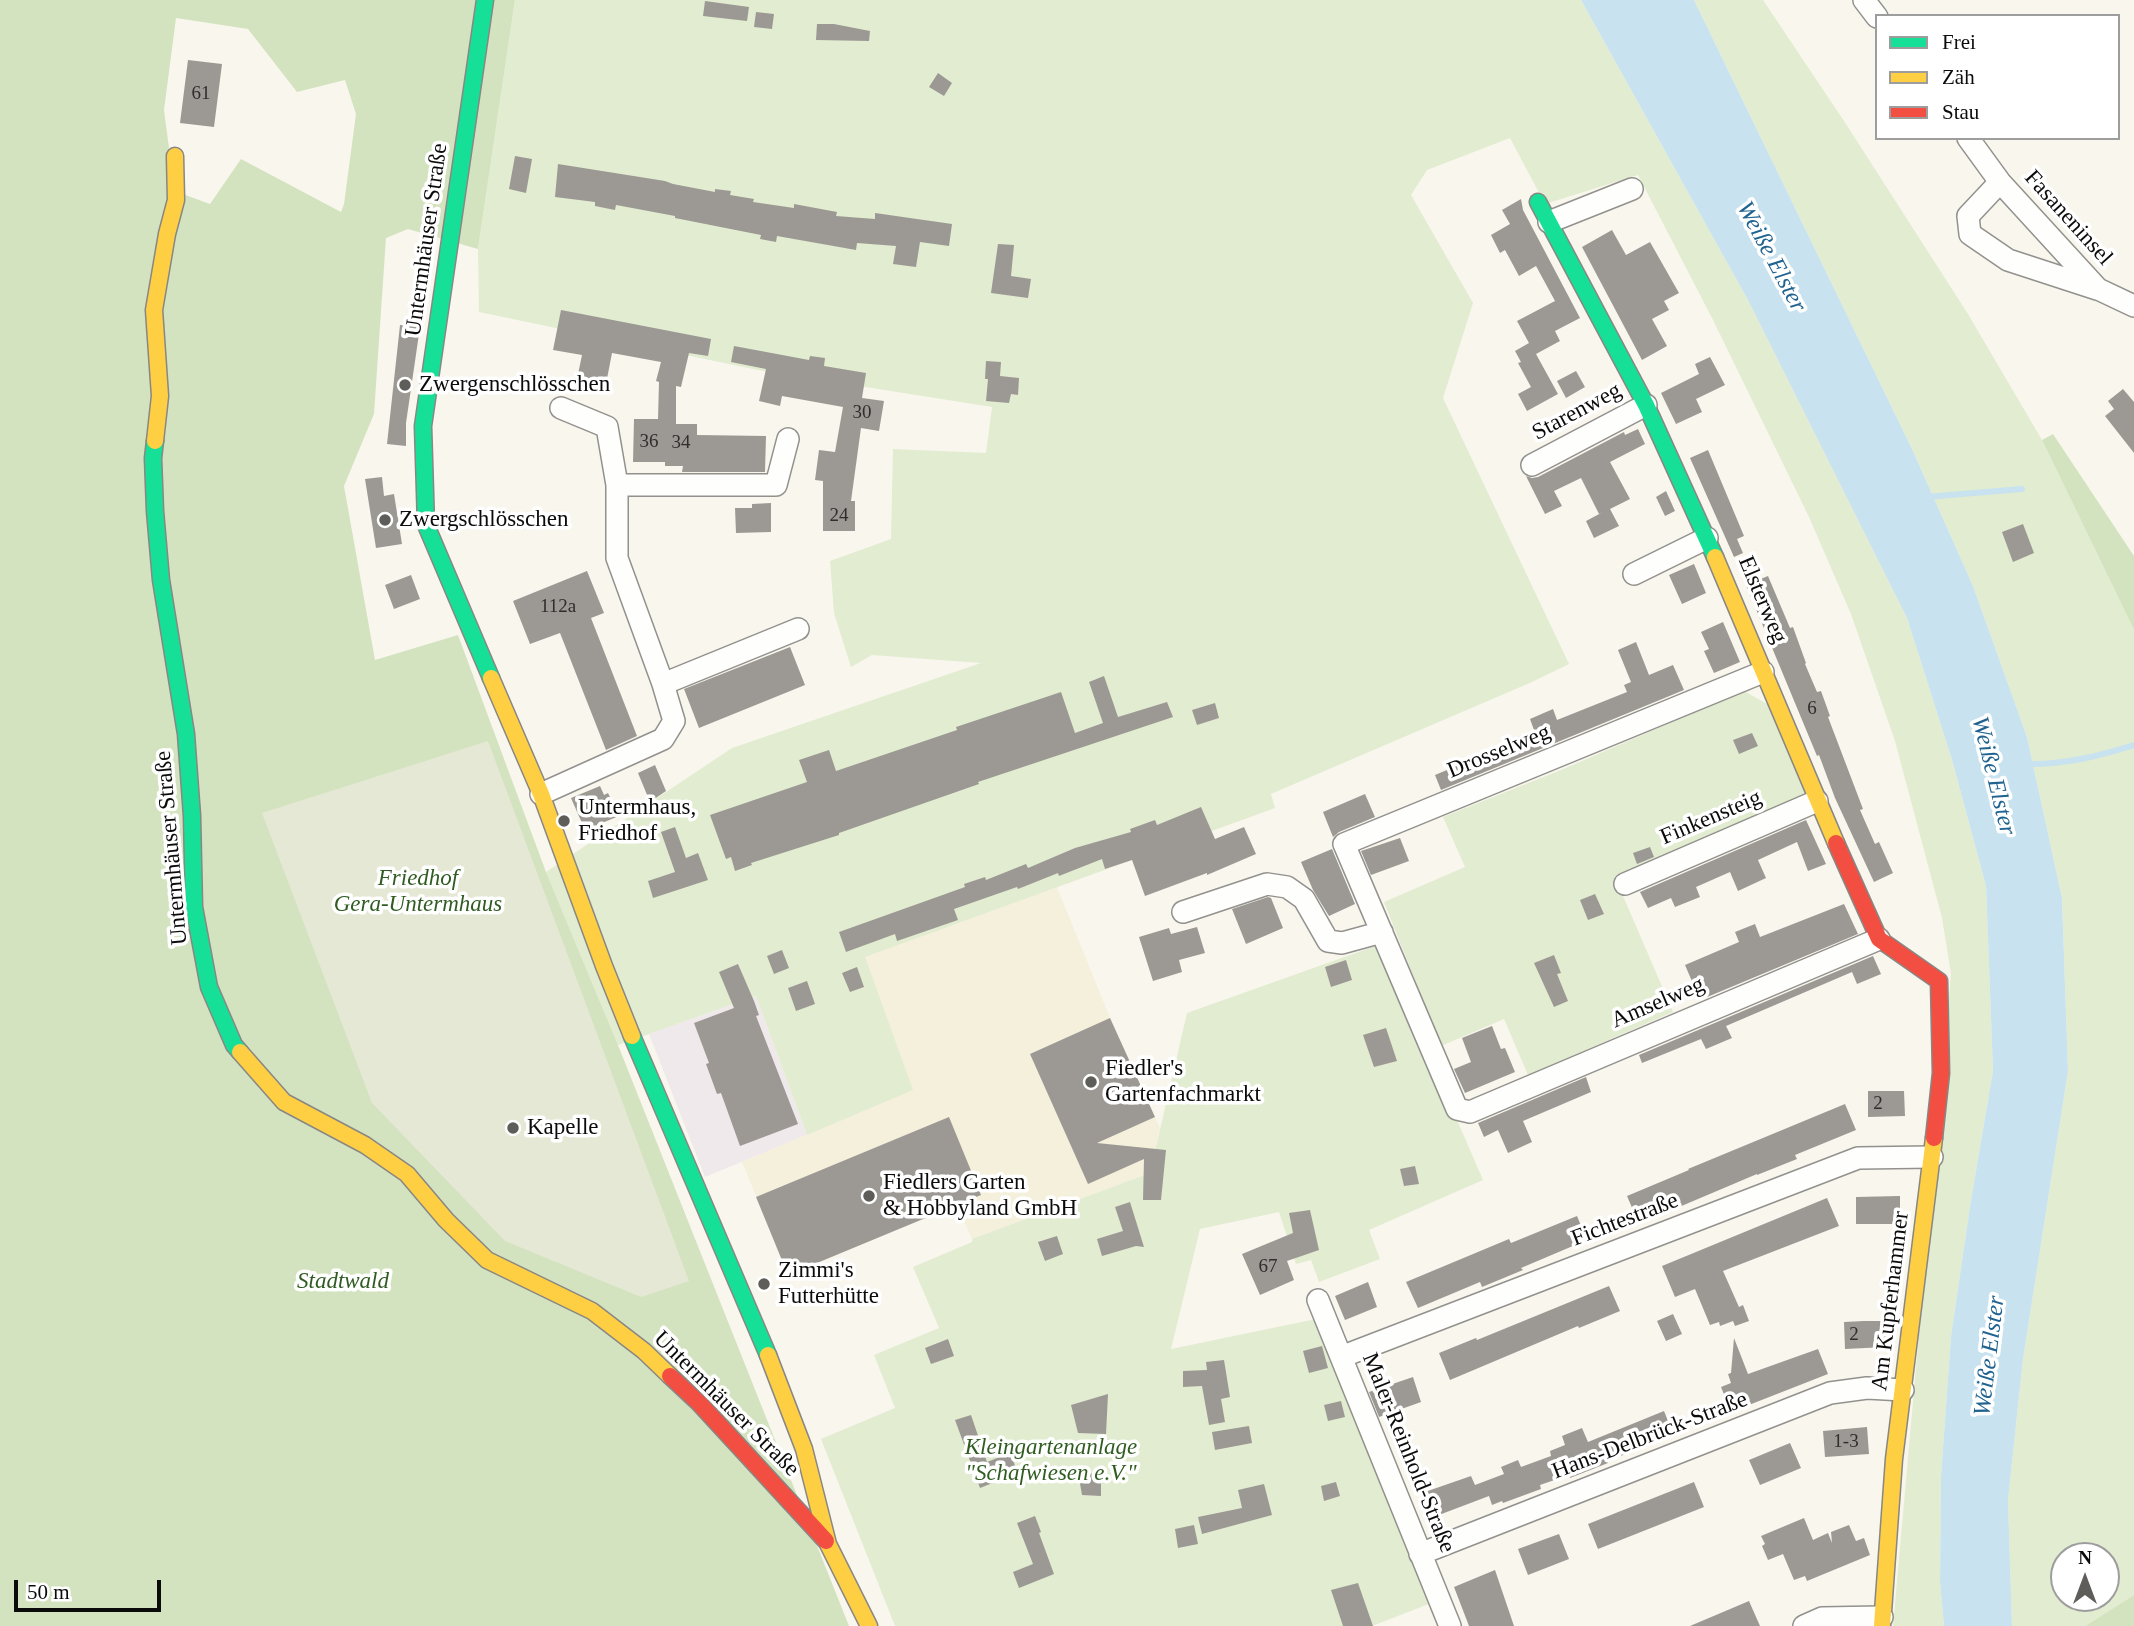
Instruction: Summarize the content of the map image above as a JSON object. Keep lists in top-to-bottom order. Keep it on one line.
{"streets":{"street":["Fasaneninsel","Untermhäuser Straße","Starenweg","Elsterweg","Drosselweg","Finkensteig","Amselweg","Fichtestraße","Am Kupferhammer","Hans-Delbrück-Straße","Maler-Reinhold-Straße"]},"crossings":[["Starenweg","Elsterweg"],["Elsterweg","Drosselweg"],["Elsterweg","Finkensteig"],["Elsterweg","Amselweg"],["Elsterweg","Am Kupferhammer"],["Drosselweg","Amselweg"],["Amselweg","Am Kupferhammer"],["Fichtestraße","Am Kupferhammer"],["Fichtestraße","Maler-Reinhold-Straße"],["Am Kupferhammer","Hans-Delbrück-Straße"],["Hans-Delbrück-Straße","Maler-Reinhold-Straße"]],"water":["Weiße Elster"],"parks":["Friedhof Gera-Untermhaus","Stadtwald","Kleingartenanlage \"Schafwiesen e.V.\""],"places":["Zwergenschlösschen","Zwergschlösschen","Untermhaus, Friedhof","Fiedler's Gartenfachmarkt","Kapelle","Fiedlers Garten & Hobbyland GmbH","Zimmi's Futterhütte"],"house_numbers":["61","30","36","34","24","112a","6","2","67","2","1-3"],"legend":["Frei","Zäh","Stau"],"scale_bar":"50 m","north":"top"}
